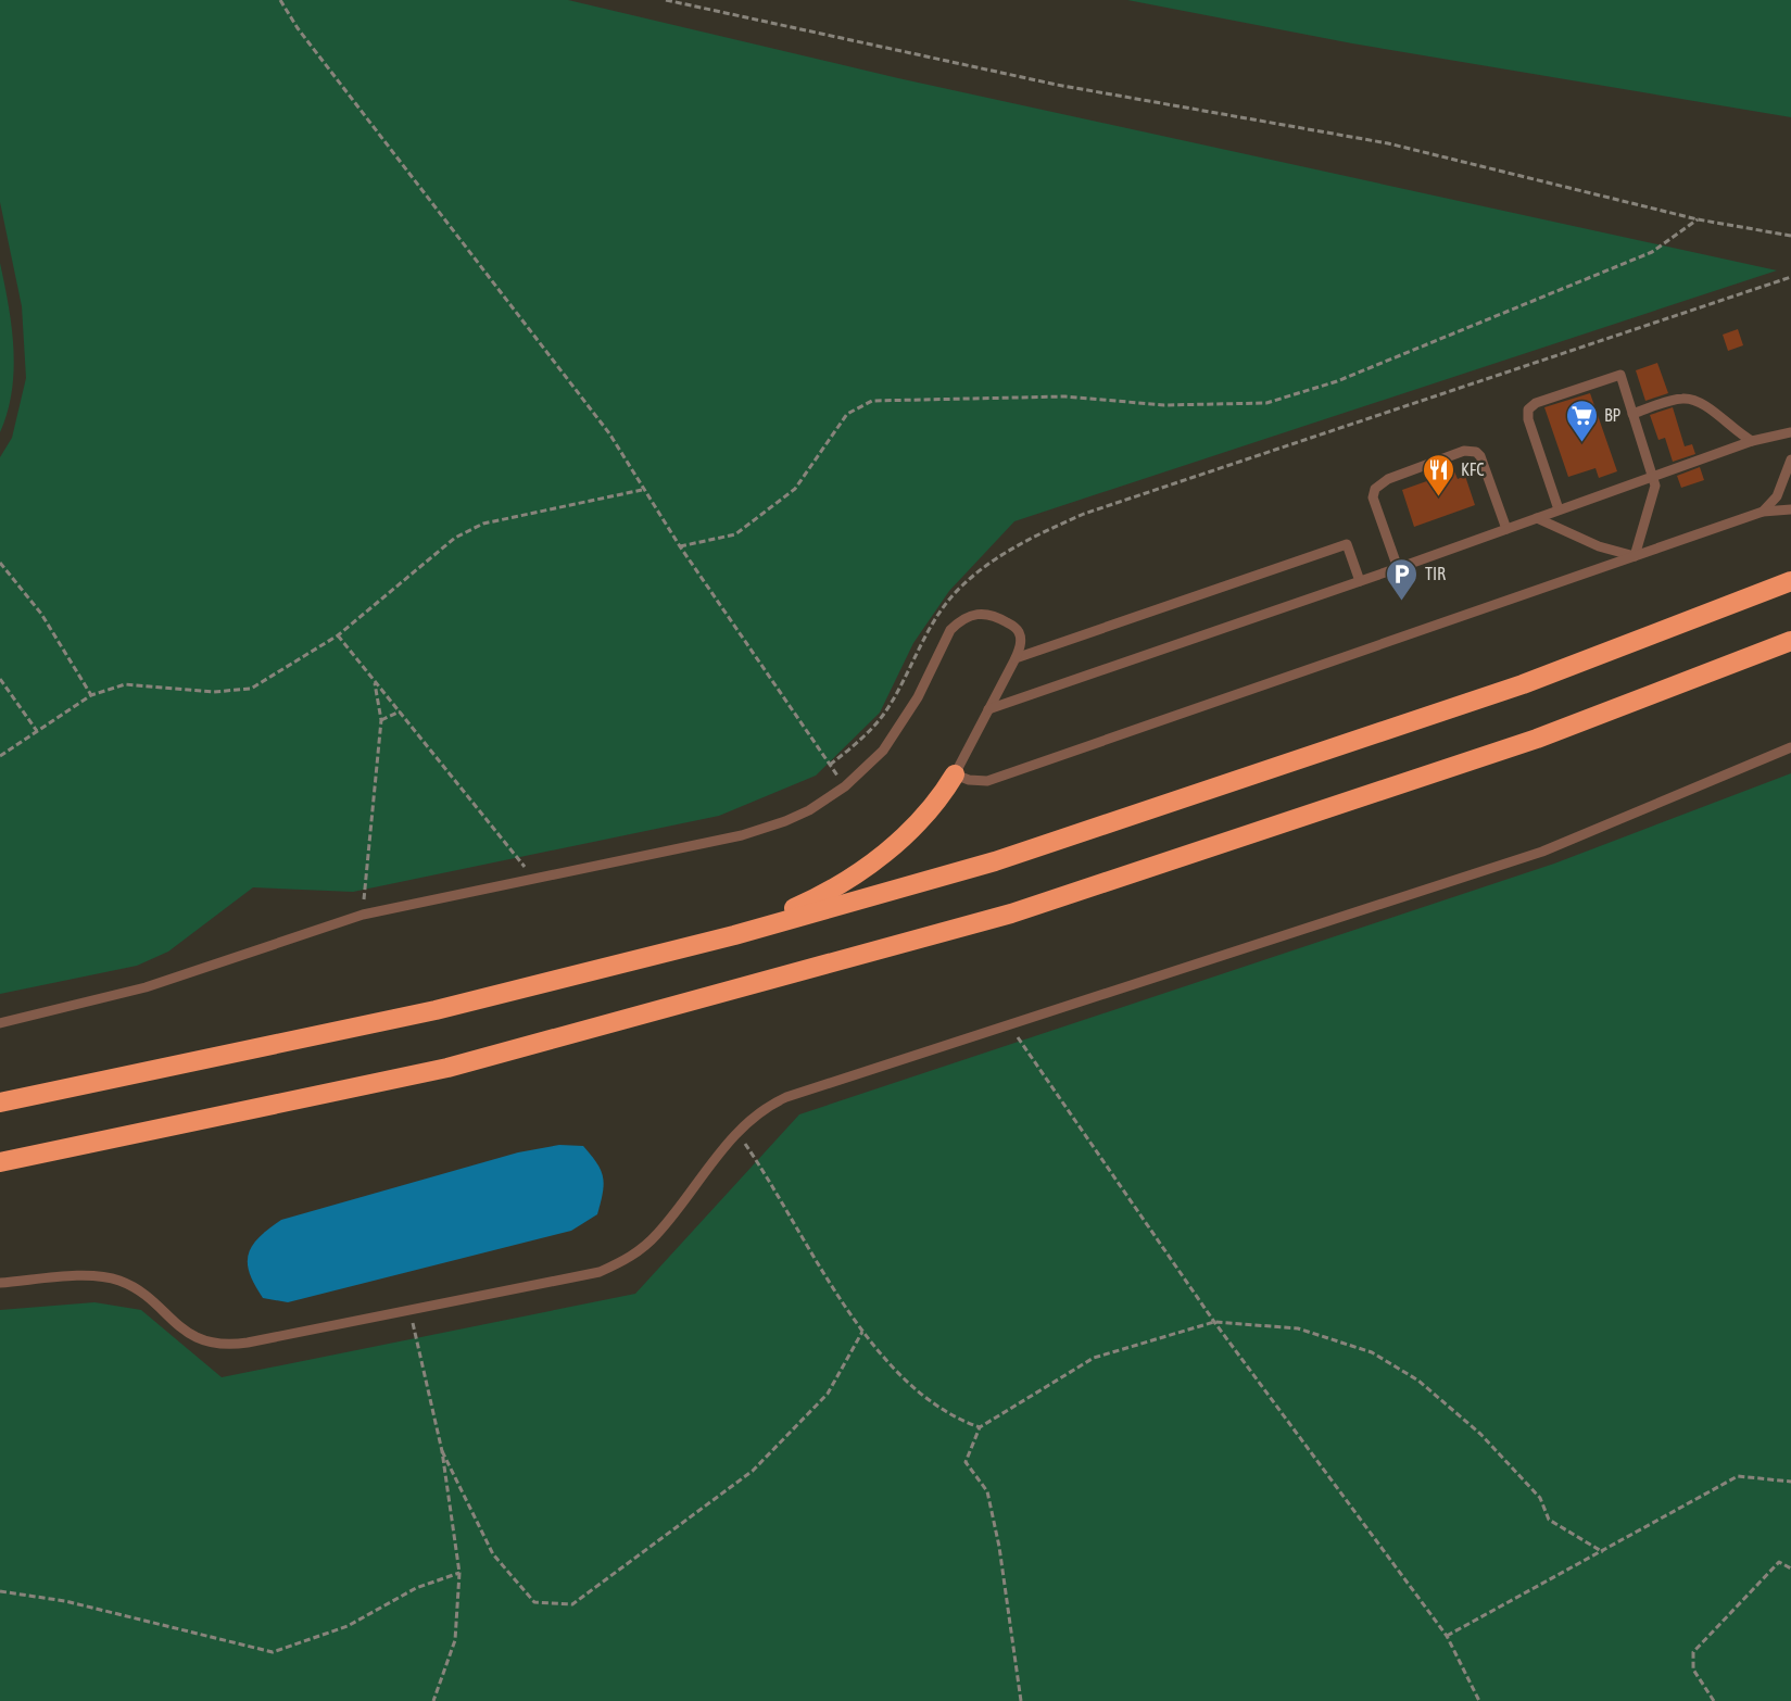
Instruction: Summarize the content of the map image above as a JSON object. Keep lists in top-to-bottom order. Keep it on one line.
{"places":{"supermarket":["BP"],"restaurant":["KFC"],"parking":["TIR"]}}
